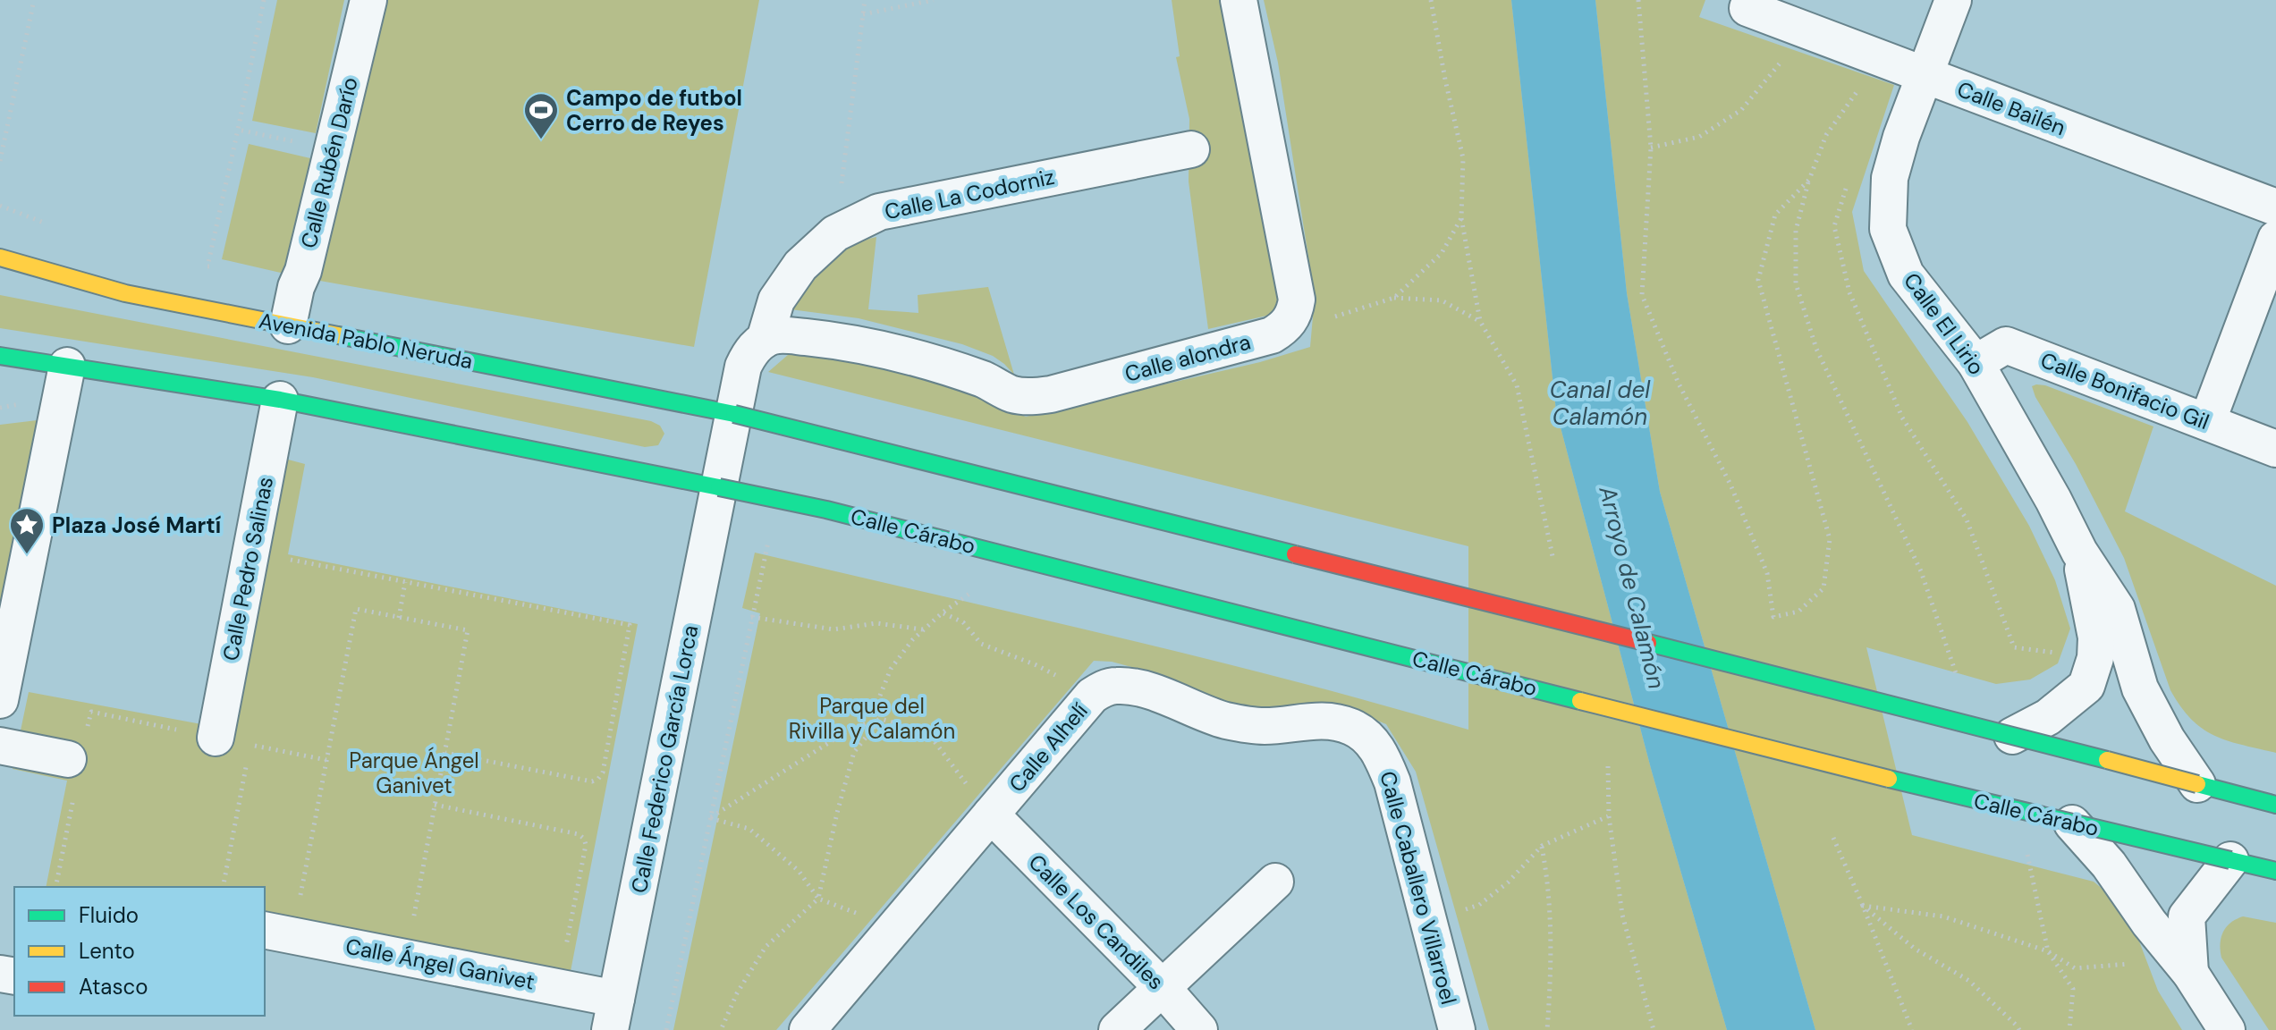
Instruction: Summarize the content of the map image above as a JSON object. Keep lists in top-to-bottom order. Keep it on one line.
{"streets":{"main road":["Avenida Pablo Neruda","Calle Cárabo"],"street":["Calle Bailén","Calle Rubén Darío","Calle La Codorniz","Calle El Lirio","Calle alondra","Calle Bonifacio Gil","Calle Pedro Salinas","Calle Alhelí","Calle Federico García Lorca","Calle Caballero Villarroel","Calle Los Candiles","Calle Ángel Ganivet"]},"crossings":[["Calle Bailén","Calle El Lirio"],["Calle Rubén Darío","Avenida Pablo Neruda"],["Calle La Codorniz","Avenida Pablo Neruda"],["Calle La Codorniz","Calle alondra"],["Calle La Codorniz","Calle Federico García Lorca"],["Calle El Lirio","Calle Bonifacio Gil"],["Avenida Pablo Neruda","Calle Federico García Lorca"],["Calle Cárabo","Calle Federico García Lorca"],["Calle Alhelí","Calle Caballero Villarroel"],["Calle Alhelí","Calle Los Candiles"],["Calle Federico García Lorca","Calle Ángel Ganivet"]],"water":["Canal del Calamón","Arroyo de Calamón"],"parks":["Parque del Rivilla y Calamón","Parque Ángel Ganivet"],"places":{"sports":["Campo de futbol Cerro de Reyes"],"place":["Plaza José Martí"]},"legend":["Fluido","Lento","Atasco"]}
